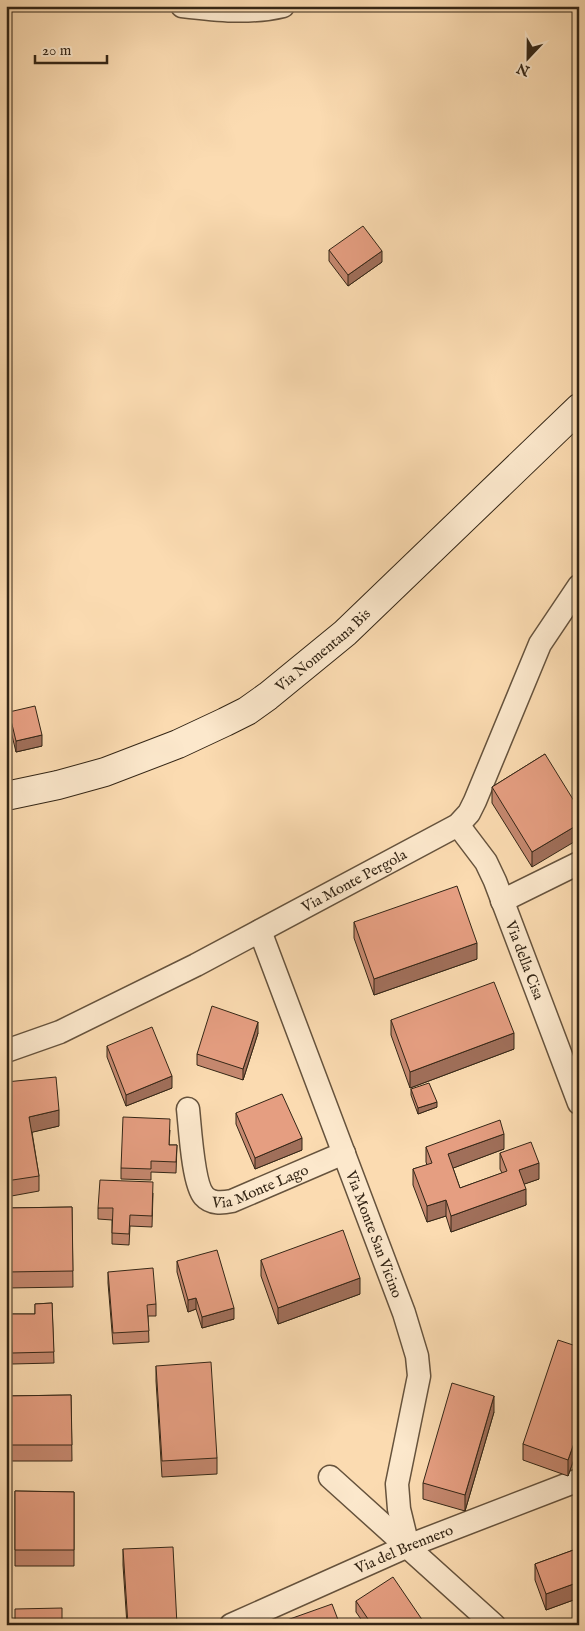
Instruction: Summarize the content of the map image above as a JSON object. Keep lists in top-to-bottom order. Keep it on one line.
{"streets":{"main road":["Via Nomentana Bis"],"street":["Via Monte Pergola","Via della Cisa","Via Monte Lago","Via Monte San Vicino","Via del Brennero"]},"crossings":[["Via Monte Pergola","Via della Cisa"],["Via Monte Pergola","Via Monte San Vicino"],["Via Monte Lago","Via Monte San Vicino"],["Via Monte San Vicino","Via del Brennero"]],"scale_bar":"20 m","north":"bottom"}
